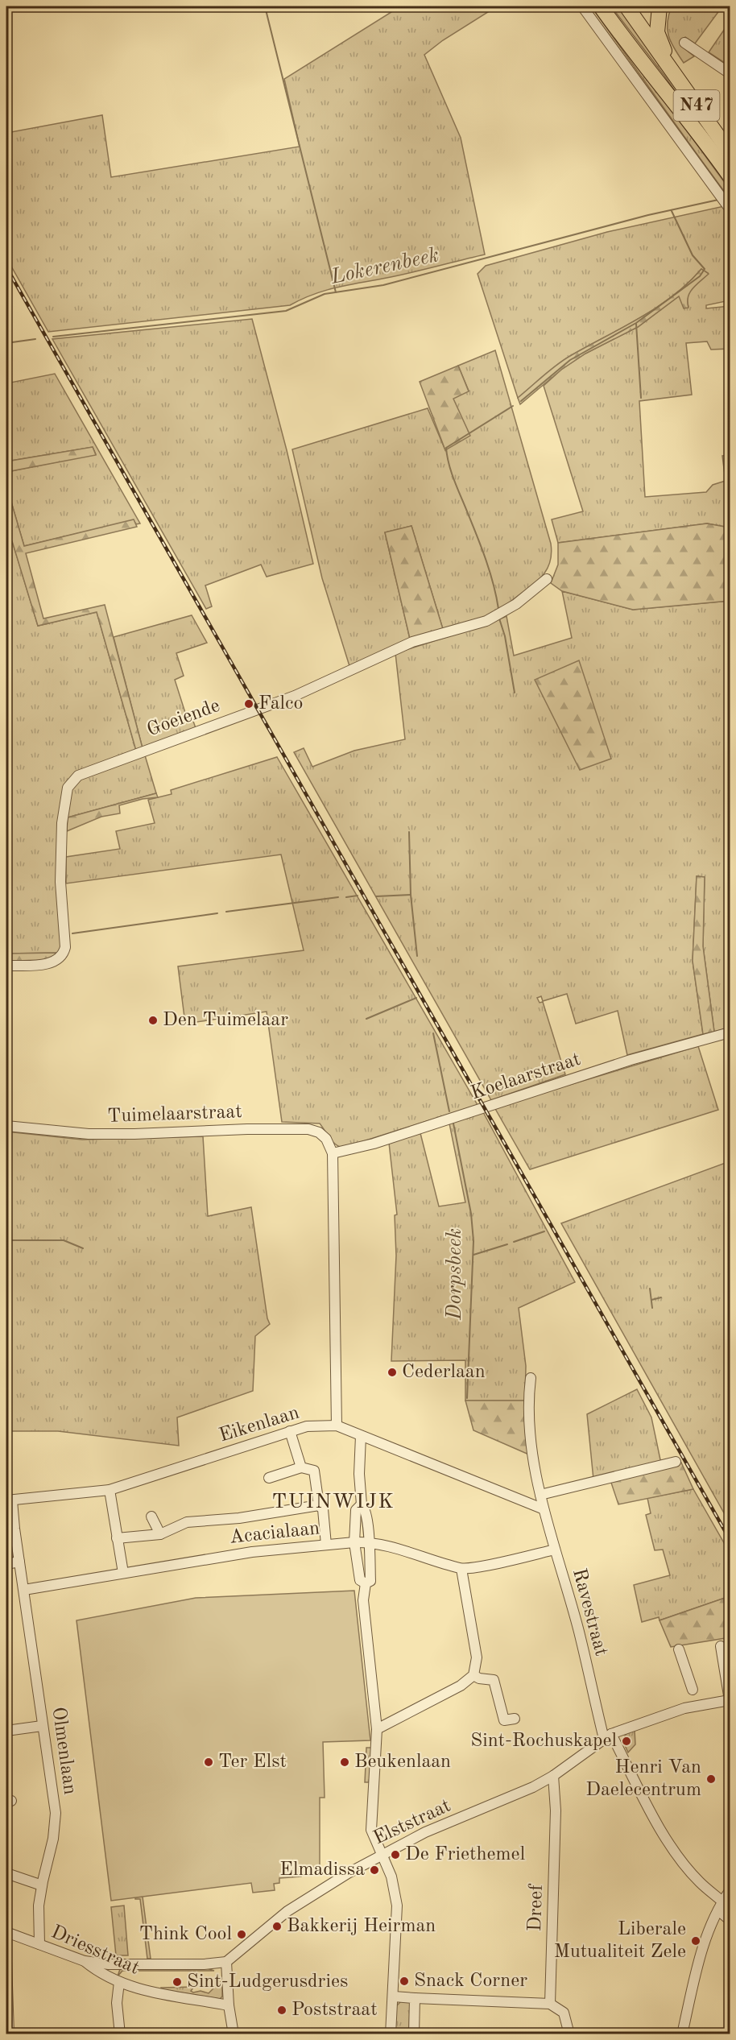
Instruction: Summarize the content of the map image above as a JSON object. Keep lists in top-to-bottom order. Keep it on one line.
{"streets":{"highway":["N47"],"street":["Goeiende","Koelaarstraat","Tuimelaarstraat","Eikenlaan","Acacialaan","Ravestraat","Olmenlaan","Elststraat","Dreef","Driesstraat"]},"crossings":[["Koelaarstraat","Tuimelaarstraat"],["Eikenlaan","Ravestraat"],["Eikenlaan","Olmenlaan"],["Acacialaan","Ravestraat"],["Acacialaan","Olmenlaan"],["Ravestraat","Elststraat"],["Olmenlaan","Driesstraat"],["Elststraat","Dreef"]],"districts":["TUINWIJK"],"water":["Lokerenbeek","Dorpsbeek"],"places":["Falco","Den Tuimelaar","Cederlaan","Sint-Rochuskapel","Ter Elst","Beukenlaan","Henri Van Daelecentrum","De Friethemel","Elmadissa","Bakkerij Heirman","Think Cool","Liberale Mutualiteit Zele","Snack Corner","Sint-Ludgerusdries","Poststraat"]}
